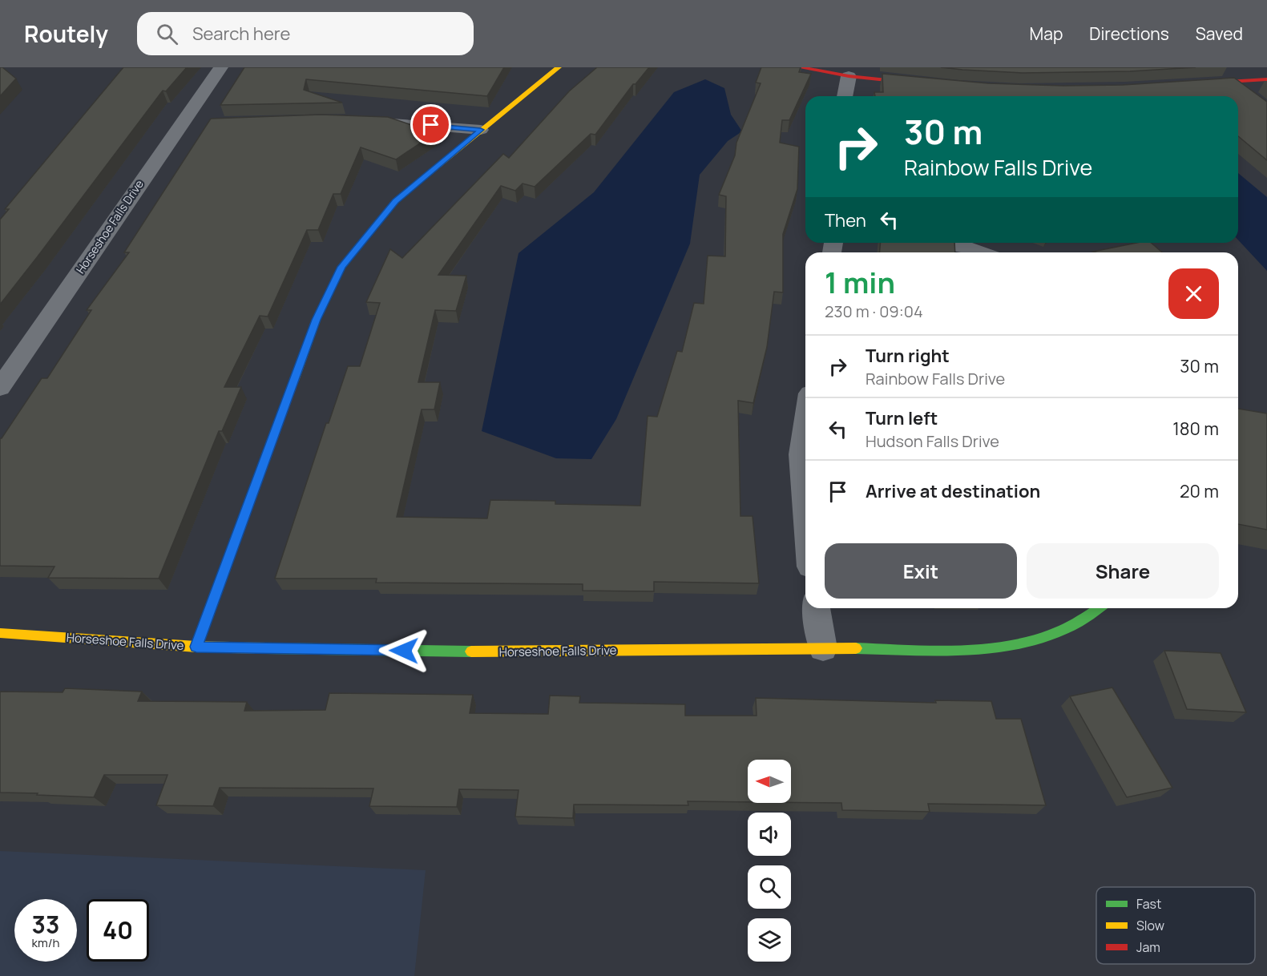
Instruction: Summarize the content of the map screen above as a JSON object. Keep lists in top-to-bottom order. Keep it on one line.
{"streets":{"street":["Horseshoe Falls Drive"]},"legend":["Fast","Slow","Jam"],"north":"left","page":{"header":"Routely","search":"Search here","nav":["Map","Directions","Saved"],"turn":["30 m","Rainbow Falls Drive"],"then":"Then","heading":["1 min","230 m · 09:04"],"list":[{"name":"Turn right","note":"Rainbow Falls Drive","value":"30 m"},{"name":"Turn left","note":"Hudson Falls Drive","value":"180 m"},{"name":"Arrive at destination","value":"20 m"}],"buttons":["Exit","Share"],"speed":"33 km/h","limit":"40"}}
